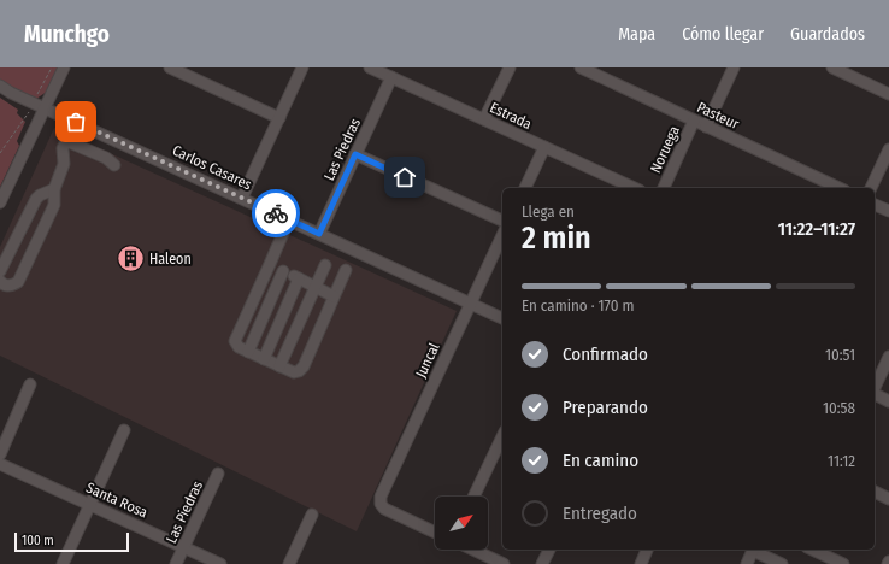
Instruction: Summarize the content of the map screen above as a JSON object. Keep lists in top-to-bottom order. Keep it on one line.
{"streets":{"street":["Estrada","Pasteur","Las Piedras","Noruega","Carlos Casares","Juncal","Santa Rosa"]},"crossings":[["Estrada","Las Piedras"],["Pasteur","Noruega"],["Las Piedras","Carlos Casares"],["Las Piedras","Santa Rosa"],["Carlos Casares","Juncal"]],"places":{"building":["Haleon"]},"scale_bar":"100 m","north":"top right","page":{"header":"Munchgo","nav":["Mapa","Cómo llegar","Guardados"],"heading":["2 min","Llega en","11:22–11:27"],"bar":"En camino · 170 m","list":[["Confirmado","10:51"],["Preparando","10:58"],["En camino","11:12"],"Entregado"],"scale":"100 m"}}
